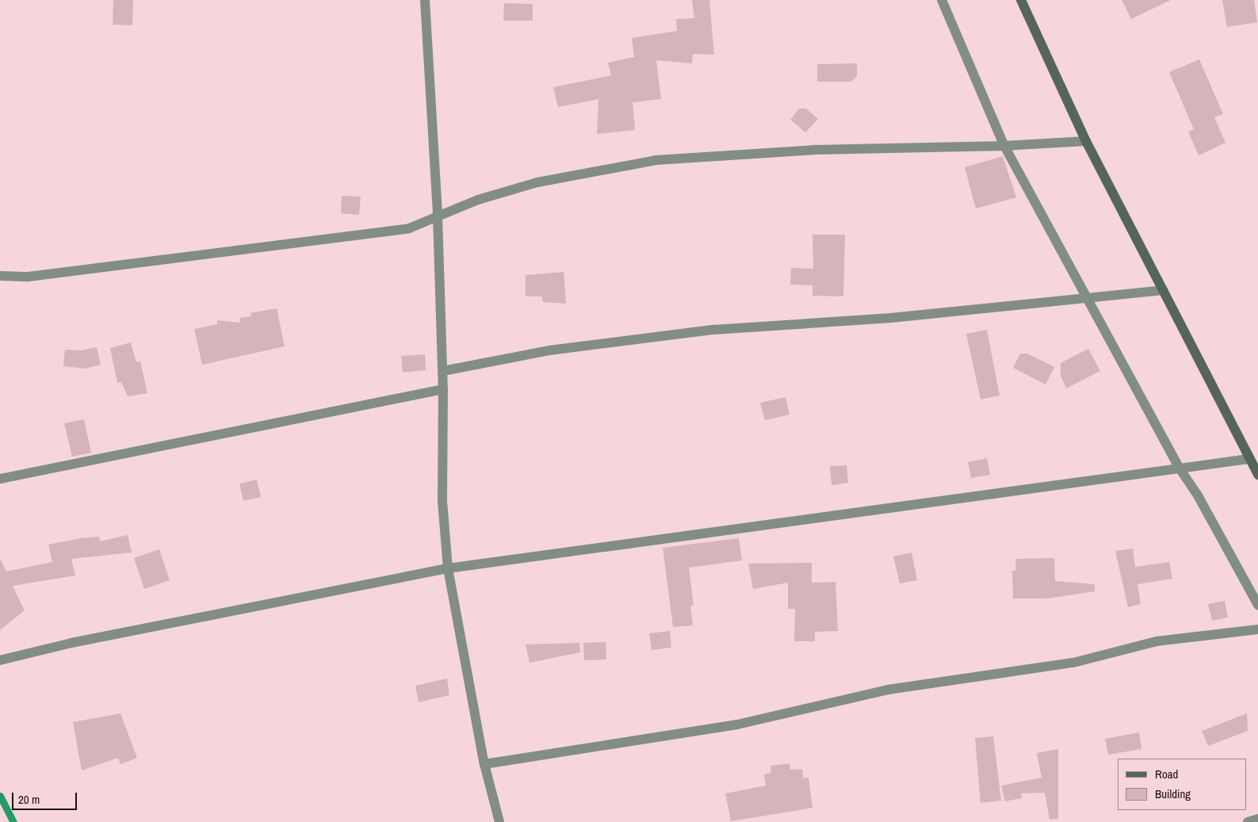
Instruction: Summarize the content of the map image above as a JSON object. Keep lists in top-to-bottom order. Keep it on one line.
{"legend":["Road","Building"],"scale_bar":"20 m"}
